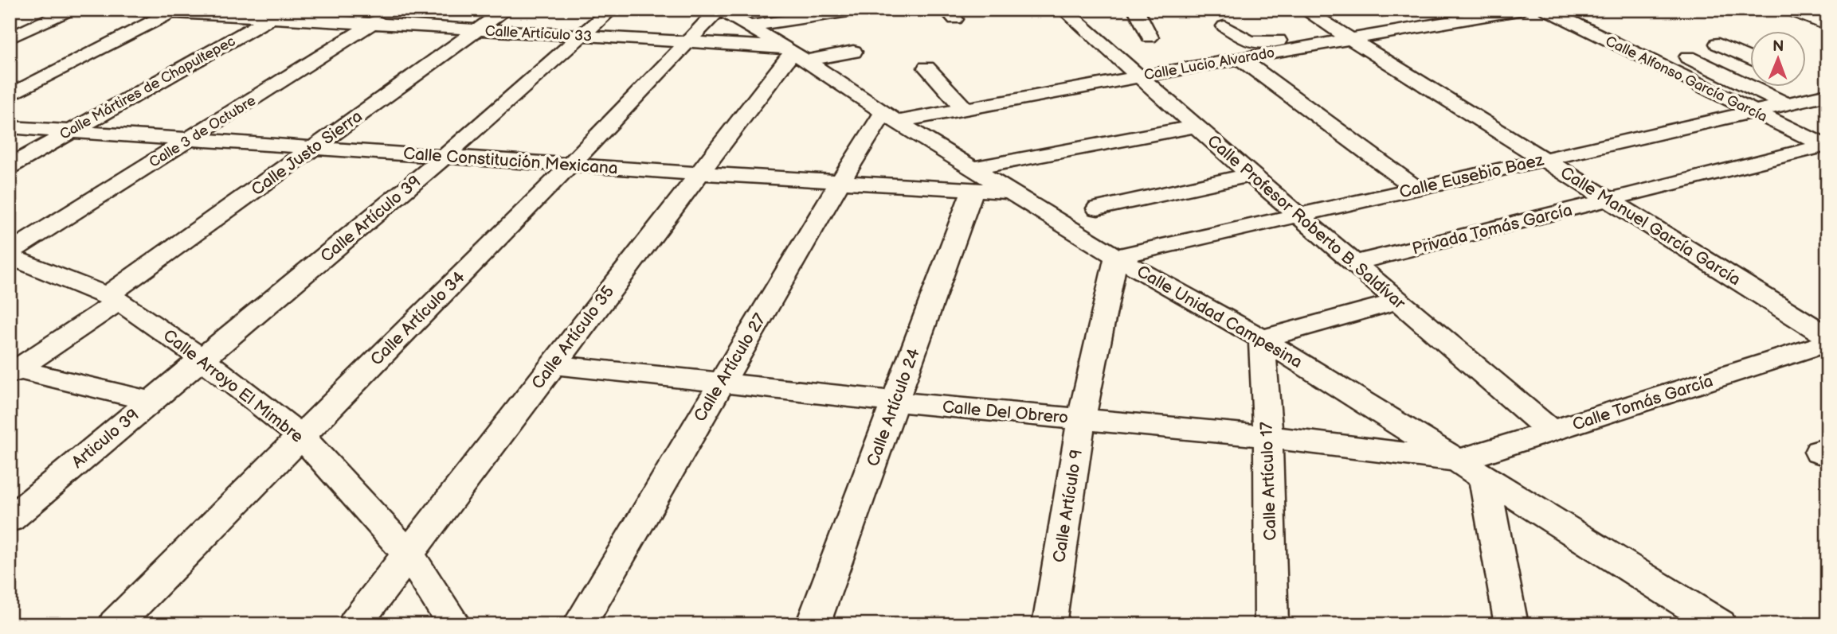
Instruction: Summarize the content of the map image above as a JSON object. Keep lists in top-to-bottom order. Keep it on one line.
{"streets":{"street":["Calle Artículo 33","Calle Lucio Alvarado","Calle Alfonso García García","Calle Mártires de Chapultepec","Calle 3 de Octubre","Calle Justo Sierra","Calle Constitución Mexicana","Calle Eusebio Baez","Calle Artículo 39","Calle Profesor Roberto B. Saldívar","Calle Manuel García García","Privada Tomás García","Calle Unidad Campesina","Calle Artículo 34","Calle Artículo 35","Calle Artículo 27","Calle Arroyo El Mimbre","Calle Tomás García","Calle Artículo 24","Calle Del Obrero","Articulo 39","Calle Artículo 17","Calle Artículo 9"]},"crossings":[["Calle Artículo 33","Calle Mártires de Chapultepec"],["Calle Artículo 33","Calle 3 de Octubre"],["Calle Artículo 33","Calle Justo Sierra"],["Calle Artículo 33","Calle Artículo 39"],["Calle Artículo 33","Calle Unidad Campesina"],["Calle Artículo 33","Calle Artículo 34"],["Calle Artículo 33","Calle Artículo 35"],["Calle Lucio Alvarado","Calle Profesor Roberto B. Saldívar"],["Calle Lucio Alvarado","Calle Manuel García García"],["Calle Lucio Alvarado","Calle Unidad Campesina"],["Calle Lucio Alvarado","Calle Artículo 27"],["Calle Alfonso García García","Calle Eusebio Baez"],["Calle Alfonso García García","Privada Tomás García"],["Calle Mártires de Chapultepec","Calle Constitución Mexicana"],["Calle 3 de Octubre","Calle Constitución Mexicana"],["Calle 3 de Octubre","Calle Arroyo El Mimbre"],["Calle Justo Sierra","Calle Constitución Mexicana"],["Calle Justo Sierra","Calle Arroyo El Mimbre"],["Calle Constitución Mexicana","Calle Artículo 39"],["Calle Constitución Mexicana","Calle Profesor Roberto B. Saldívar"],["Calle Constitución Mexicana","Calle Unidad Campesina"],["Calle Constitución Mexicana","Calle Artículo 34"],["Calle Constitución Mexicana","Calle Artículo 35"],["Calle Constitución Mexicana","Calle Artículo 27"],["Calle Constitución Mexicana","Calle Artículo 24"],["Calle Eusebio Baez","Calle Profesor Roberto B. Saldívar"],["Calle Eusebio Baez","Calle Manuel García García"],["Calle Eusebio Baez","Calle Unidad Campesina"],["Calle Eusebio Baez","Calle Artículo 9"],["Calle Artículo 39","Calle Arroyo El Mimbre"],["Calle Artículo 39","Articulo 39"],["Calle Profesor Roberto B. Saldívar","Privada Tomás García"],["Calle Profesor Roberto B. Saldívar","Calle Tomás García"],["Calle Manuel García García","Privada Tomás García"],["Calle Unidad Campesina","Calle Artículo 34"],["Calle Unidad Campesina","Calle Artículo 35"],["Calle Unidad Campesina","Calle Artículo 27"],["Calle Unidad Campesina","Calle Tomás García"],["Calle Unidad Campesina","Calle Artículo 24"],["Calle Unidad Campesina","Calle Del Obrero"],["Calle Unidad Campesina","Calle Artículo 17"],["Calle Unidad Campesina","Calle Artículo 9"],["Calle Artículo 34","Calle Arroyo El Mimbre"],["Calle Artículo 35","Calle Arroyo El Mimbre"],["Calle Artículo 35","Calle Del Obrero"],["Calle Artículo 27","Calle Del Obrero"],["Calle Arroyo El Mimbre","Articulo 39"],["Calle Tomás García","Calle Del Obrero"],["Calle Artículo 24","Calle Del Obrero"],["Calle Del Obrero","Calle Artículo 17"],["Calle Del Obrero","Calle Artículo 9"]],"north":"top"}
